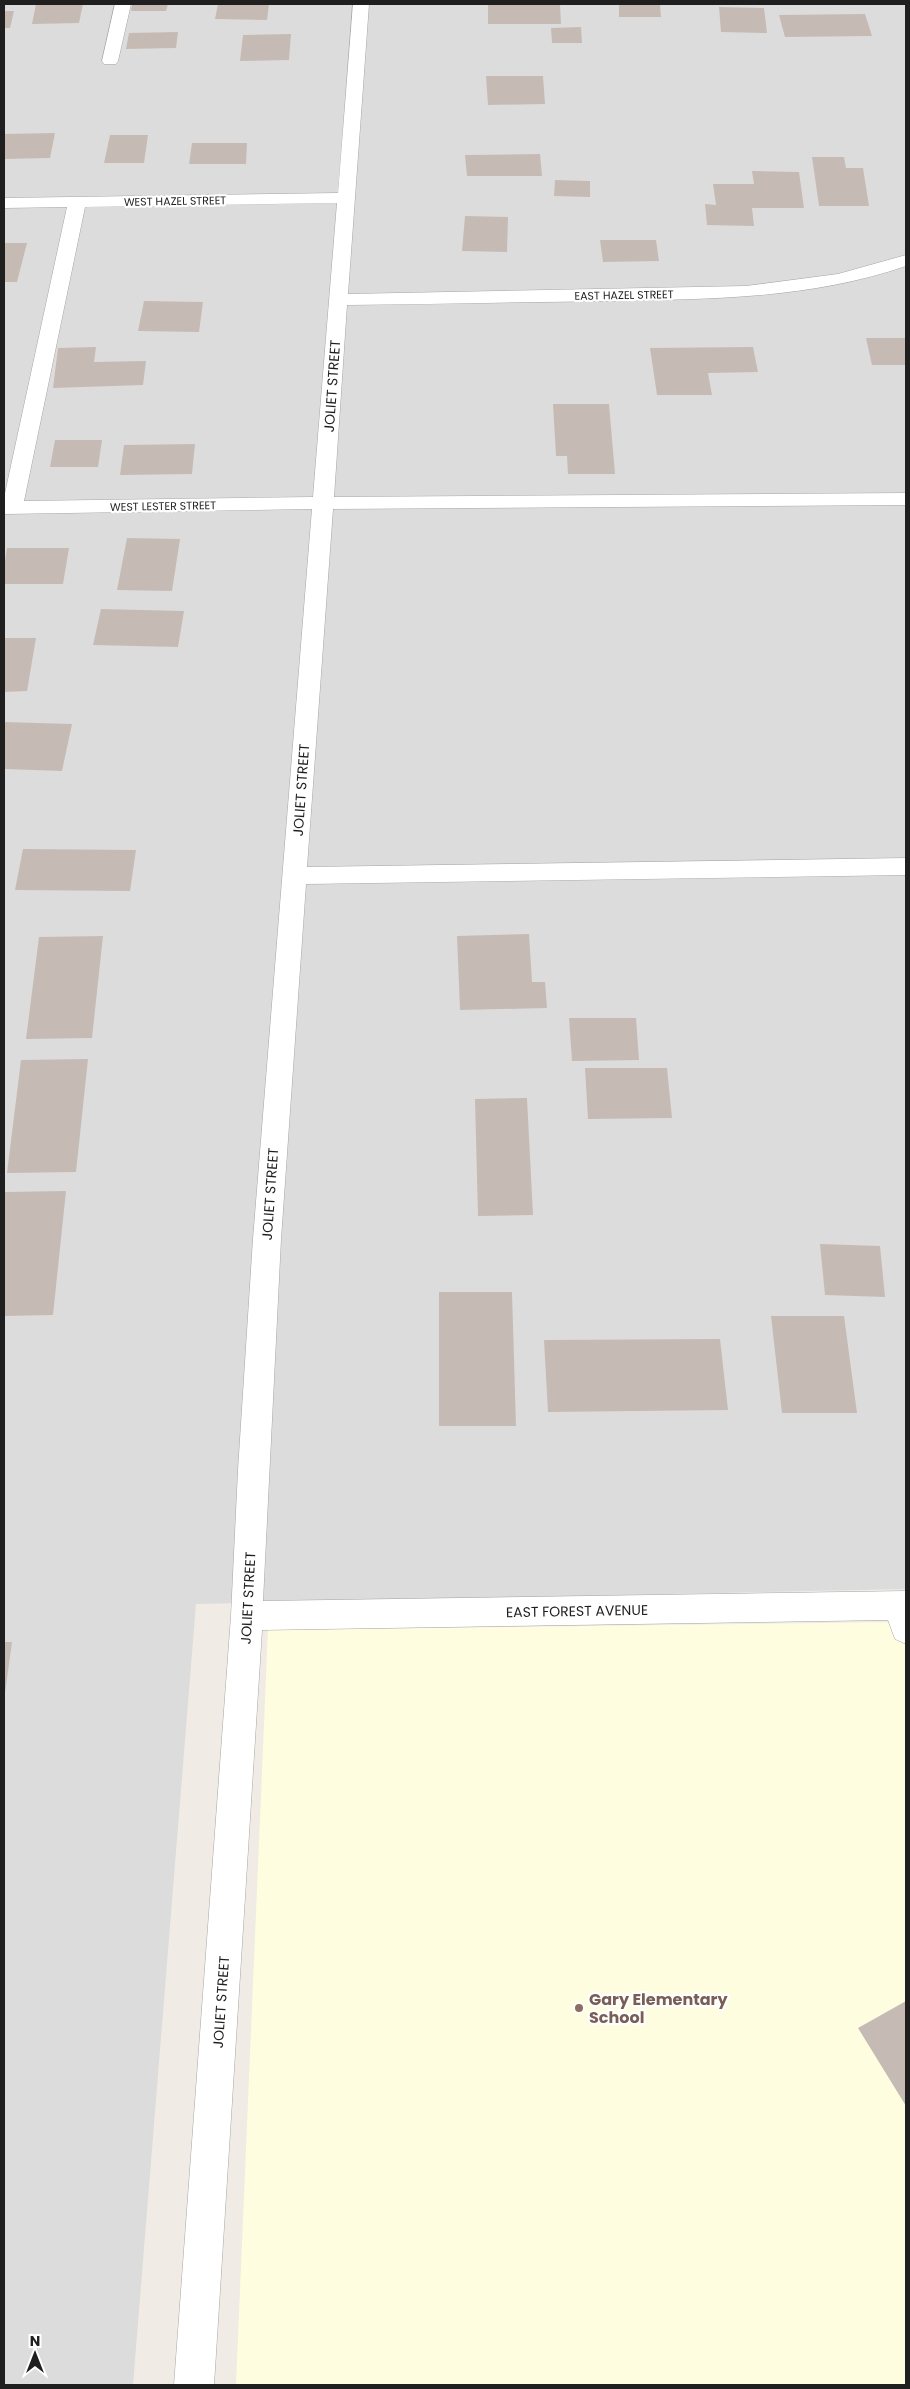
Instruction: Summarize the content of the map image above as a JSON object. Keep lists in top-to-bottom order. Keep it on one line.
{"streets":{"street":["WEST HAZEL STREET","EAST HAZEL STREET","JOLIET STREET","WEST LESTER STREET","EAST FOREST AVENUE"]},"crossings":[["WEST HAZEL STREET","JOLIET STREET"],["EAST HAZEL STREET","JOLIET STREET"],["JOLIET STREET","WEST LESTER STREET"],["JOLIET STREET","EAST FOREST AVENUE"]],"places":["Gary Elementary School"],"north":"top"}
